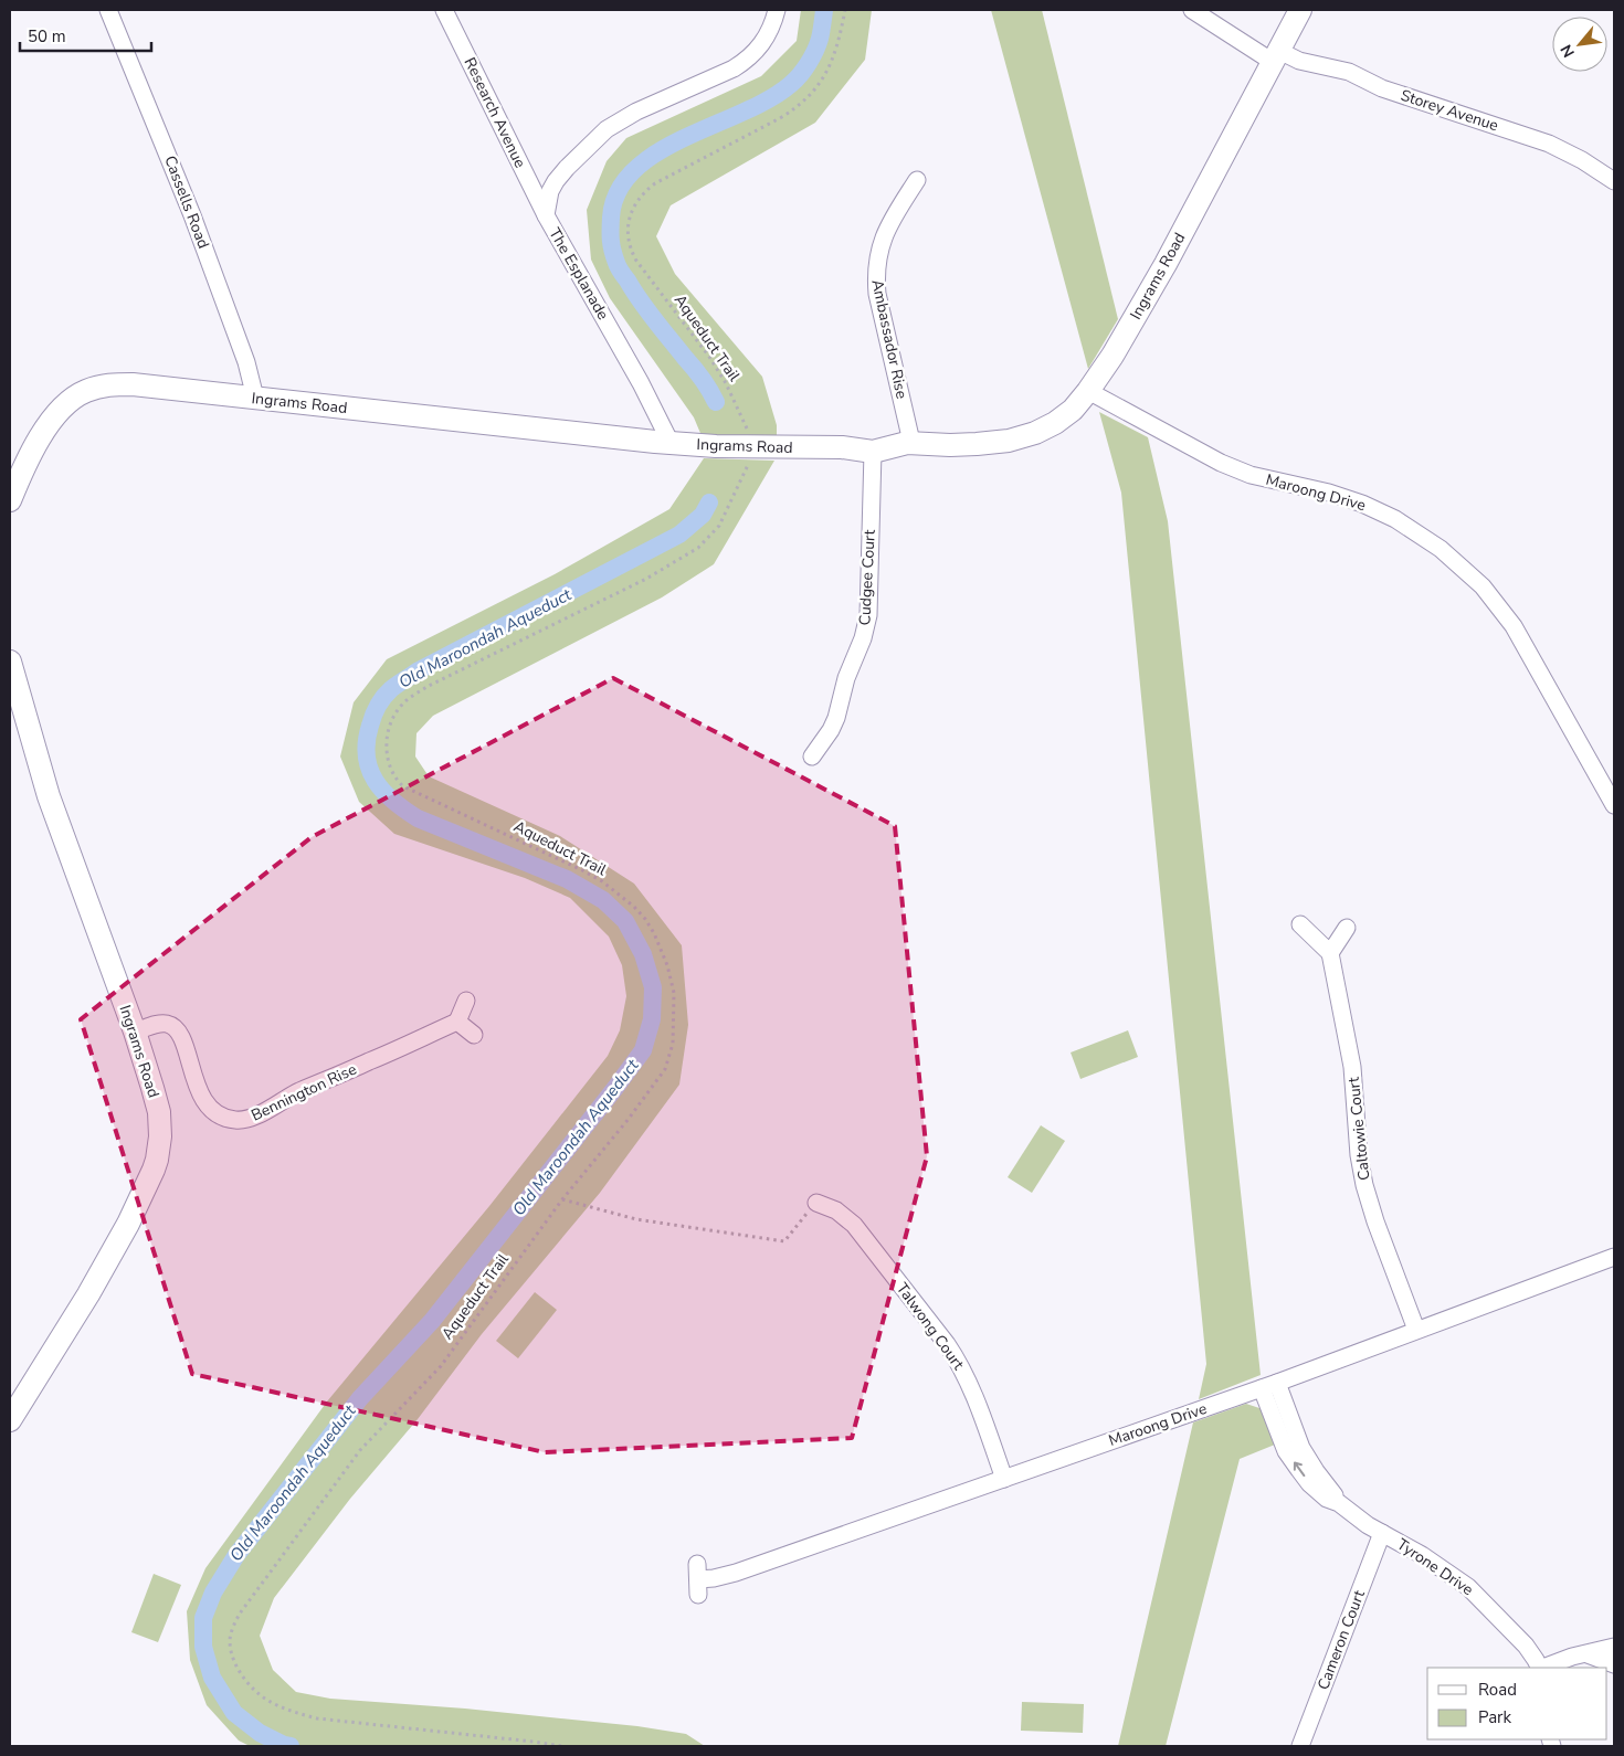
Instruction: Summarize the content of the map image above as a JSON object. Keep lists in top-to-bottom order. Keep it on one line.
{"streets":{"street":["Storey Avenue","Research Avenue","Cassells Road","The Esplanade","Ingrams Road","Ambassador Rise","Maroong Drive","Cudgee Court","Bennington Rise","Caltowie Court","Talwong Court","Tyrone Drive","Cameron Court"],"path":["Aqueduct Trail"]},"crossings":[["Storey Avenue","Ingrams Road"],["Research Avenue","The Esplanade"],["Cassells Road","Ingrams Road"],["The Esplanade","Ingrams Road"],["Ingrams Road","Aqueduct Trail"],["Ingrams Road","Ambassador Rise"],["Ingrams Road","Maroong Drive"],["Ingrams Road","Cudgee Court"],["Ingrams Road","Bennington Rise"],["Maroong Drive","Caltowie Court"],["Maroong Drive","Talwong Court"],["Maroong Drive","Tyrone Drive"],["Tyrone Drive","Cameron Court"]],"water":["Old Maroondah Aqueduct"],"legend":["Road","Park"],"scale_bar":"50 m","north":"bottom left"}
